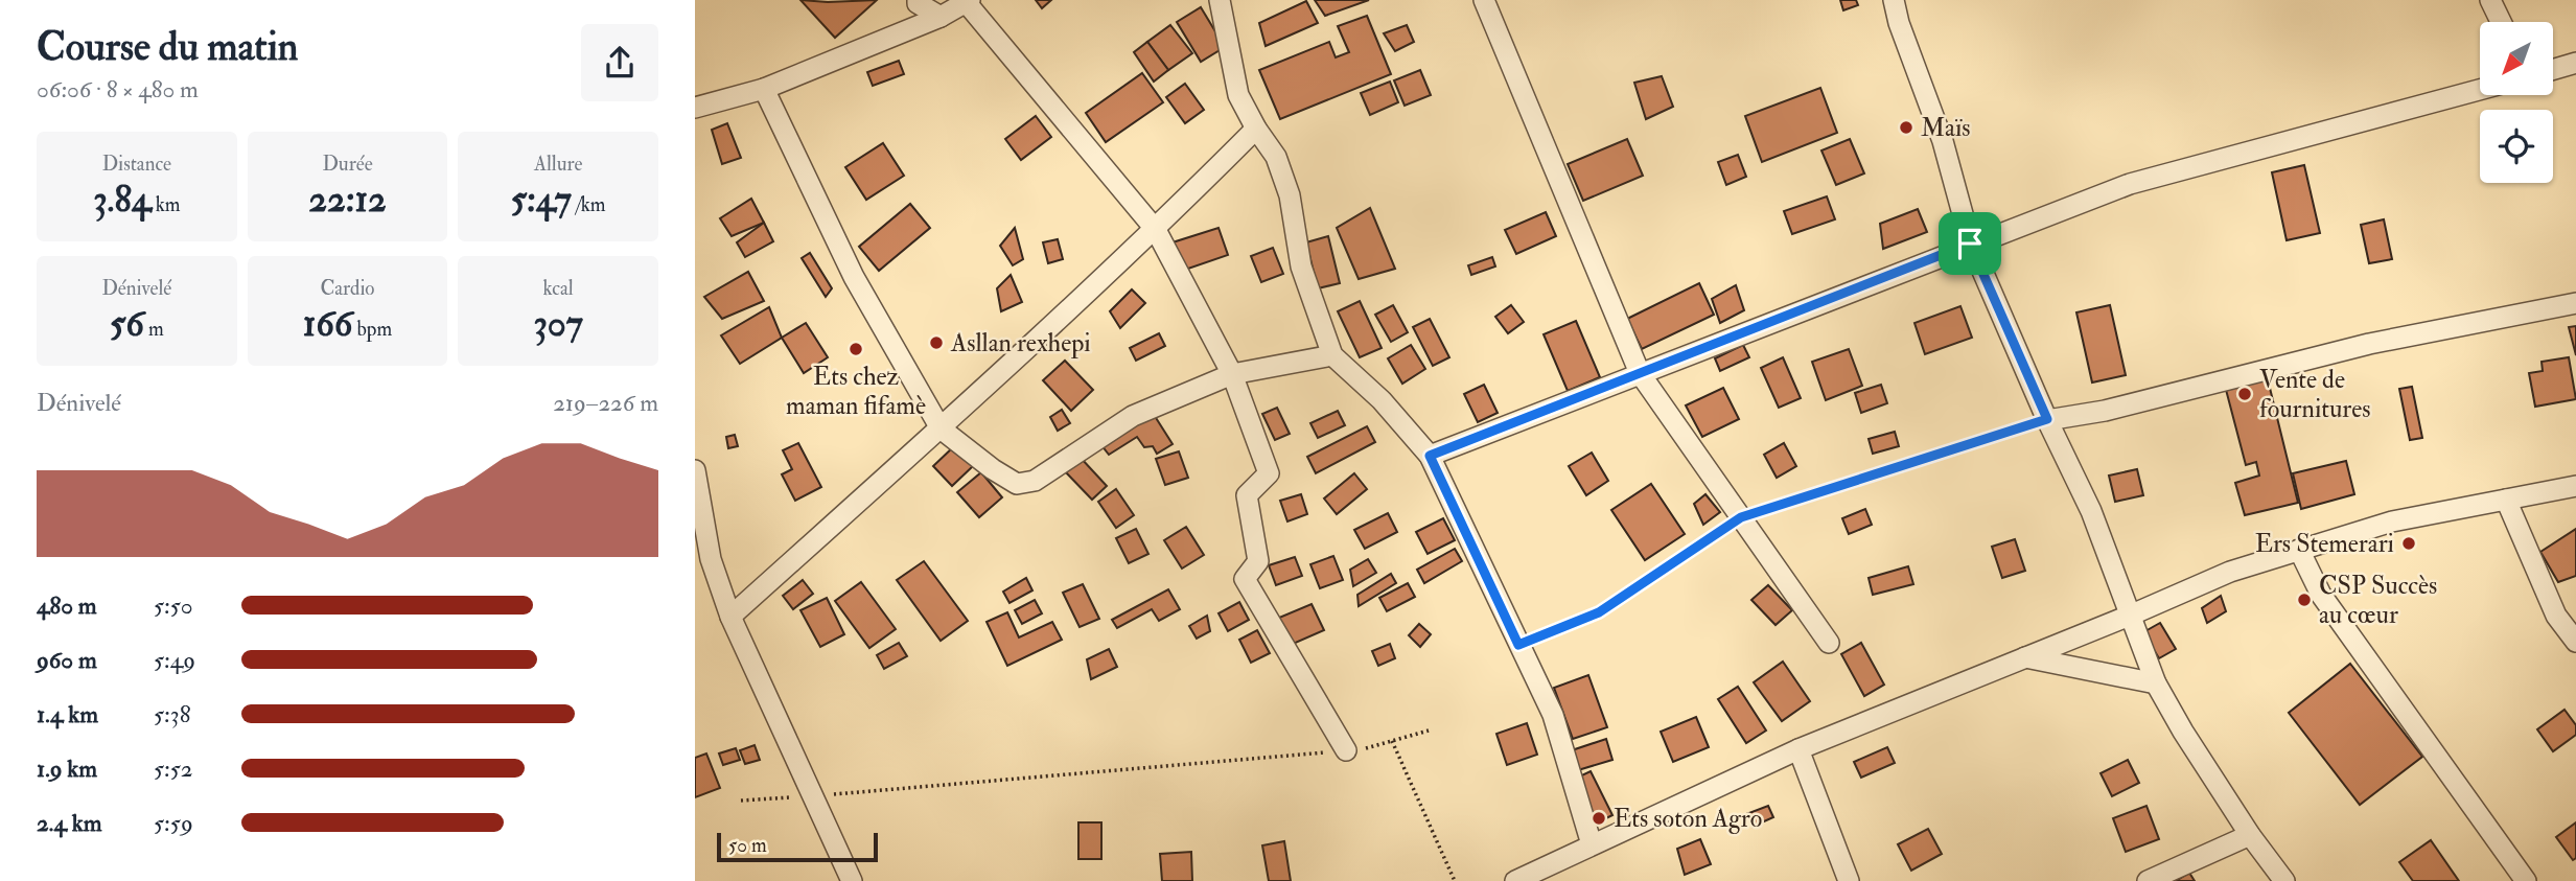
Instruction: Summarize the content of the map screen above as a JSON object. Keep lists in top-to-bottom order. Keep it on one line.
{"places":["Maïs","Asllan rexhepi","Ets chez maman fifamè","Vente de fournitures","Ers Stemerari","CSP Succès au cœur","Ets soton Agro"],"scale_bar":"50 m","north":"bottom left","page":{"heading":["Course du matin","06:06 · 8 × 480 m"],"stats":[["Distance","3.84 km"],["Durée","22:12"],["Allure","5:47 /km"],["Dénivelé","56 m"],["Cardio","166 bpm"],["kcal","307"]],"chart":["Dénivelé","219–226 m"],"list":[{"name":"480 m","note":"5:50"},{"name":"960 m","note":"5:49"},{"name":"1.4 km","note":"5:38"},{"name":"1.9 km","note":"5:52"},{"name":"2.4 km","note":"5:59"}],"scale":"50 m"}}
